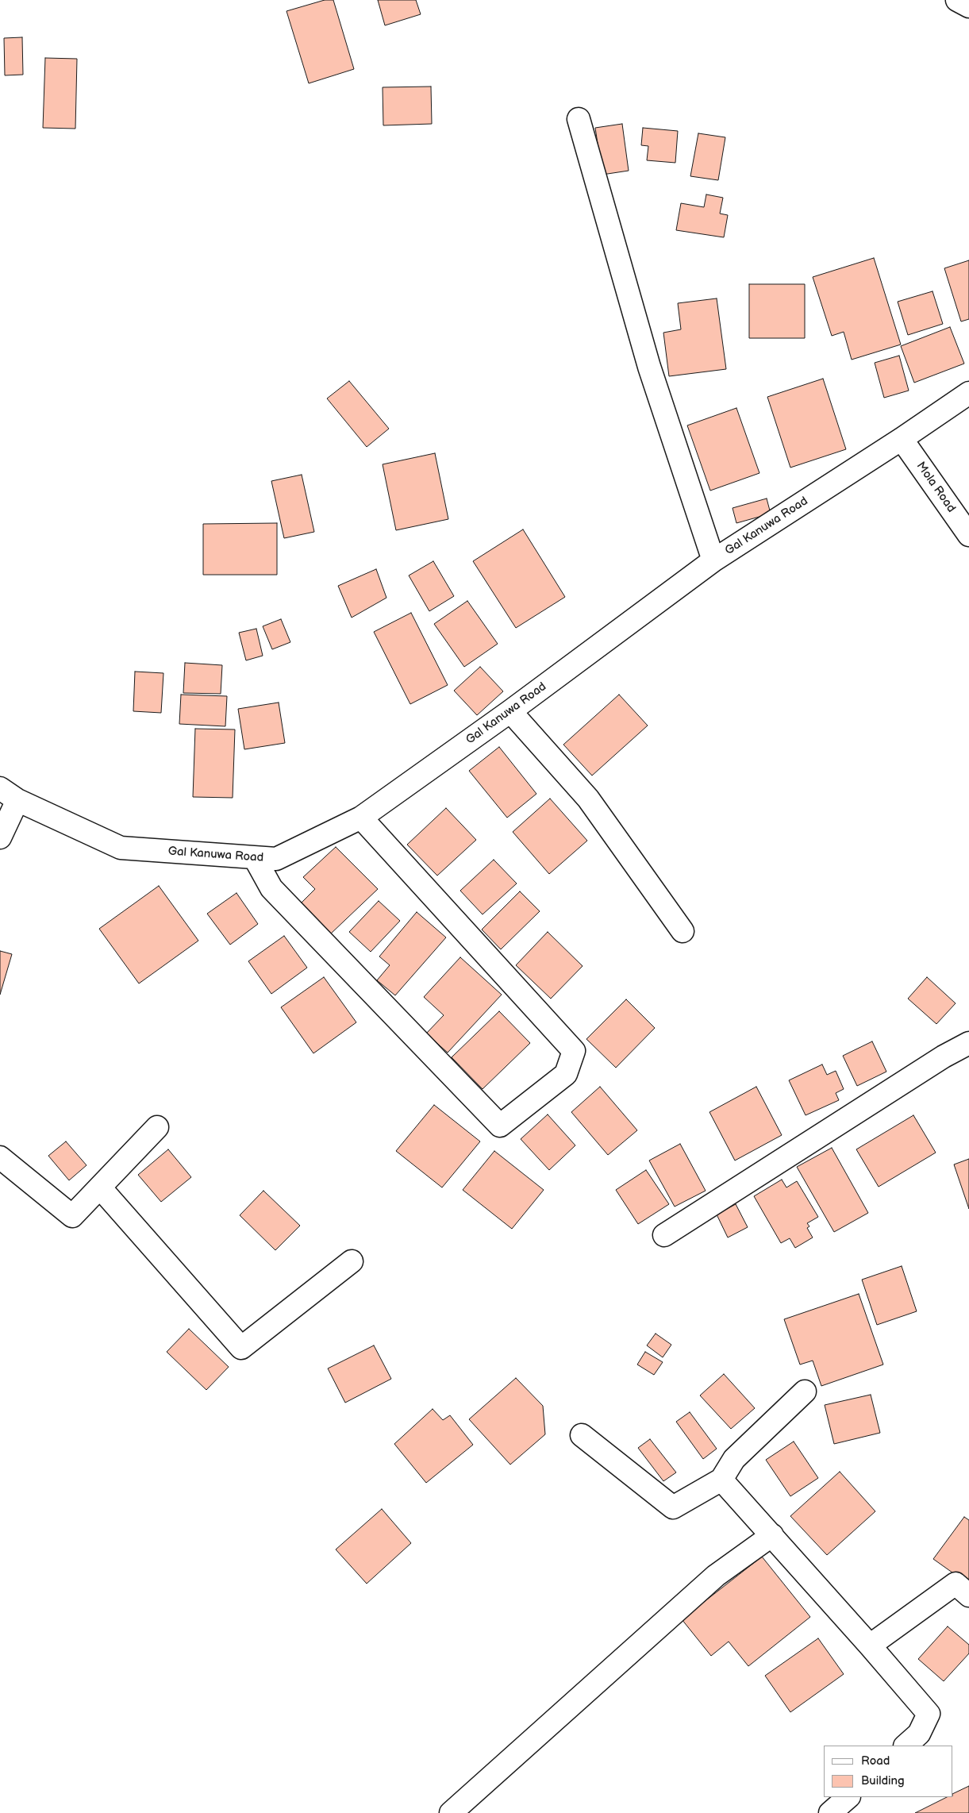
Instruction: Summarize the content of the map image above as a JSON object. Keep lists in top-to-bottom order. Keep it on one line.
{"streets":{"street":["Mola Road","Gal Kanuwa Road"]},"crossings":[["Mola Road","Gal Kanuwa Road"]],"legend":["Road","Building"]}
